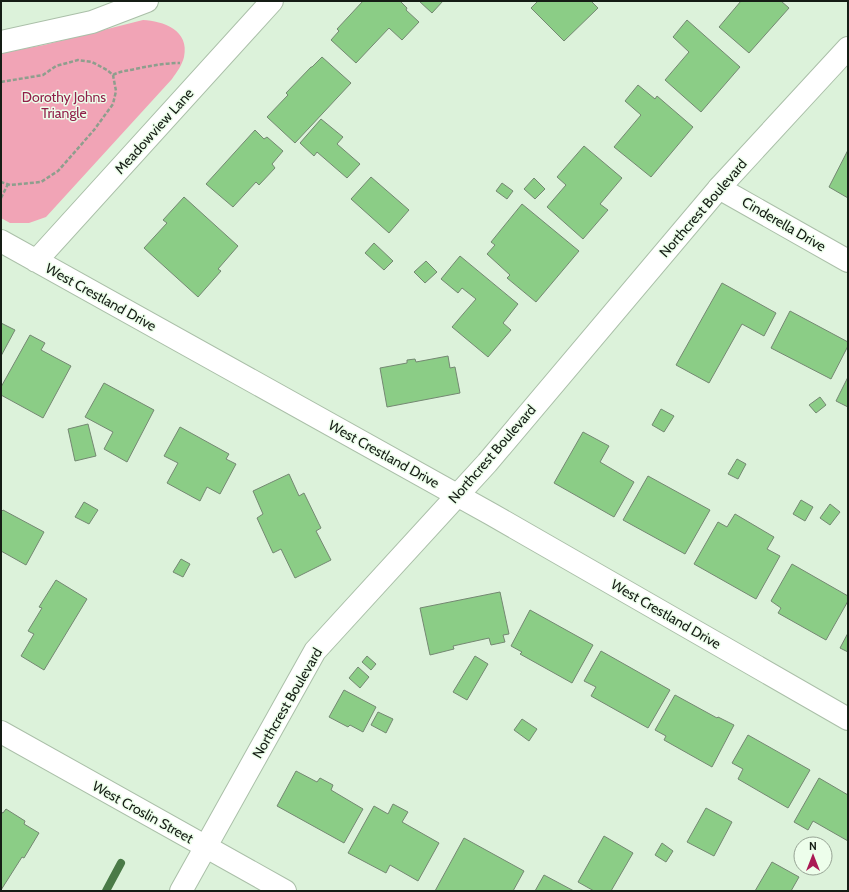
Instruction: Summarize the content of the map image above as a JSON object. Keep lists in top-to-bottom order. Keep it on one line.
{"streets":{"street":["Meadowview Lane","Northcrest Boulevard","Cinderella Drive","West Crestland Drive","West Croslin Street"]},"crossings":[["Meadowview Lane","West Crestland Drive"],["Northcrest Boulevard","Cinderella Drive"],["Northcrest Boulevard","West Crestland Drive"],["Northcrest Boulevard","West Croslin Street"]],"parks":["Dorothy Johns Triangle"],"north":"top"}
